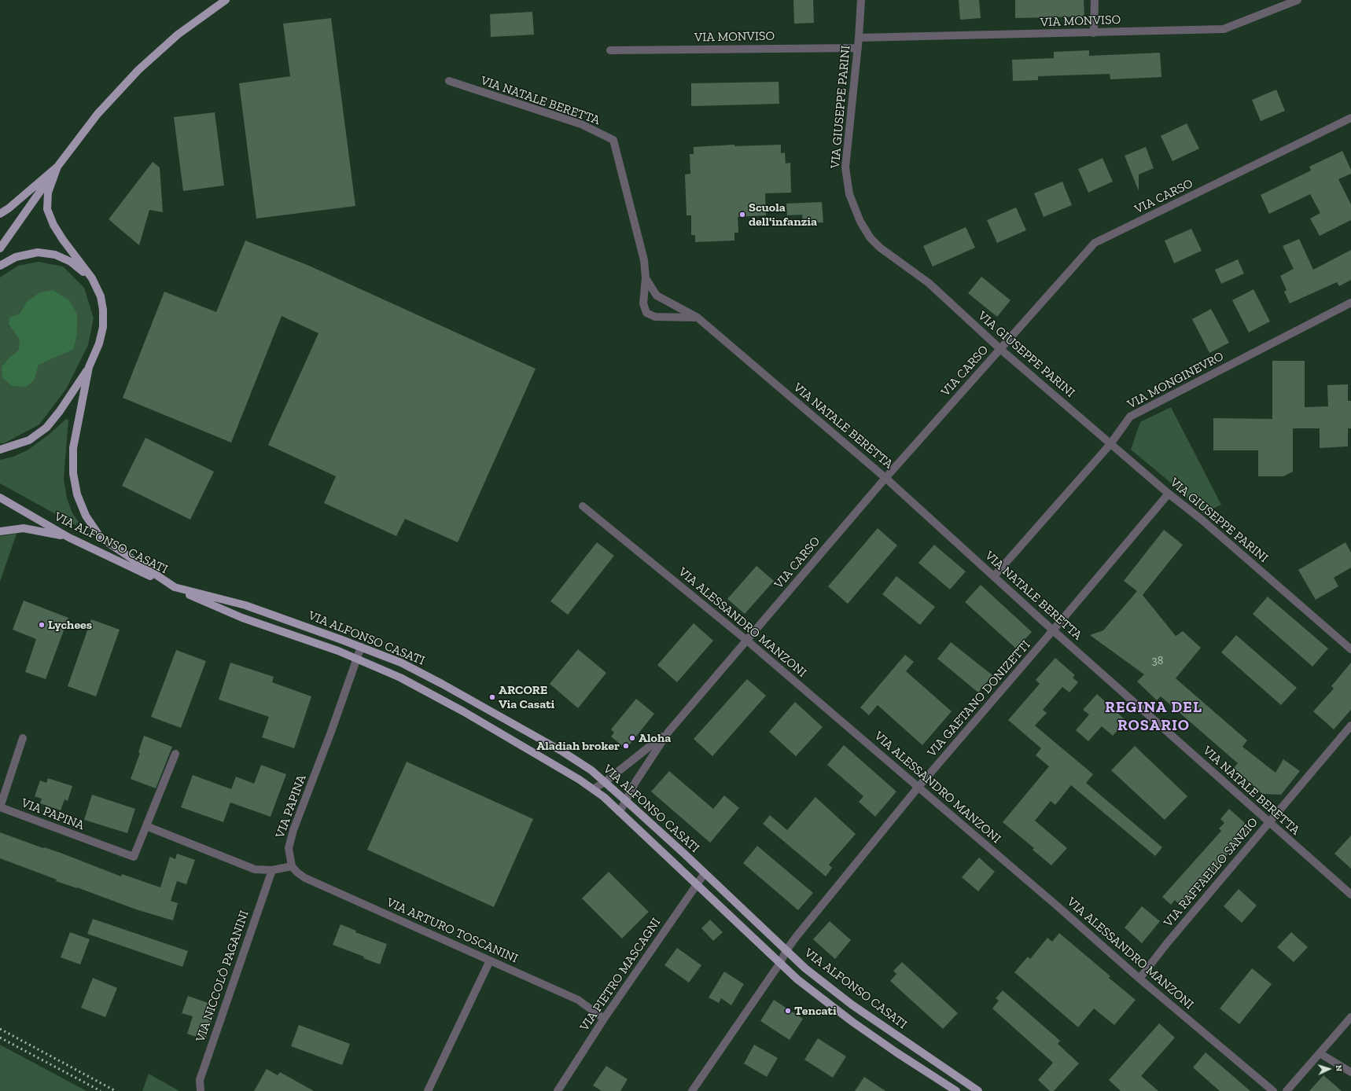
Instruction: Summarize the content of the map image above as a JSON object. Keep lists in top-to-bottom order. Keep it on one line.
{"streets":{"main road":["VIA ALFONSO CASATI"],"street":["VIA MONVISO","VIA NATALE BERETTA","VIA GIUSEPPE PARINI","VIA CARSO","VIA MONGINEVRO","VIA ALESSANDRO MANZONI","VIA GAETANO DONIZETTI","VIA PAPINA","VIA RAFFAELLO SANZIO","VIA ARTURO TOSCANINI","VIA PIETRO MASCAGNI","VIA NICCOLÒ PAGANINI"]},"crossings":[["VIA MONVISO","VIA GIUSEPPE PARINI"],["VIA NATALE BERETTA","VIA CARSO"],["VIA NATALE BERETTA","VIA MONGINEVRO"],["VIA NATALE BERETTA","VIA GAETANO DONIZETTI"],["VIA NATALE BERETTA","VIA RAFFAELLO SANZIO"],["VIA GIUSEPPE PARINI","VIA CARSO"],["VIA GIUSEPPE PARINI","VIA MONGINEVRO"],["VIA GIUSEPPE PARINI","VIA GAETANO DONIZETTI"],["VIA CARSO","VIA ALFONSO CASATI"],["VIA CARSO","VIA ALESSANDRO MANZONI"],["VIA ALFONSO CASATI","VIA GAETANO DONIZETTI"],["VIA ALFONSO CASATI","VIA PAPINA"],["VIA ALFONSO CASATI","VIA PIETRO MASCAGNI"],["VIA ALESSANDRO MANZONI","VIA GAETANO DONIZETTI"],["VIA ALESSANDRO MANZONI","VIA RAFFAELLO SANZIO"],["VIA PAPINA","VIA ARTURO TOSCANINI"],["VIA ARTURO TOSCANINI","VIA PIETRO MASCAGNI"]],"districts":["REGINA DEL ROSARIO"],"places":["Scuola dell'infanzia","Lychees","ARCORE Via Casati","Aloha","Aladiah broker","Tencati"],"house_numbers":["38"],"north":"right"}
